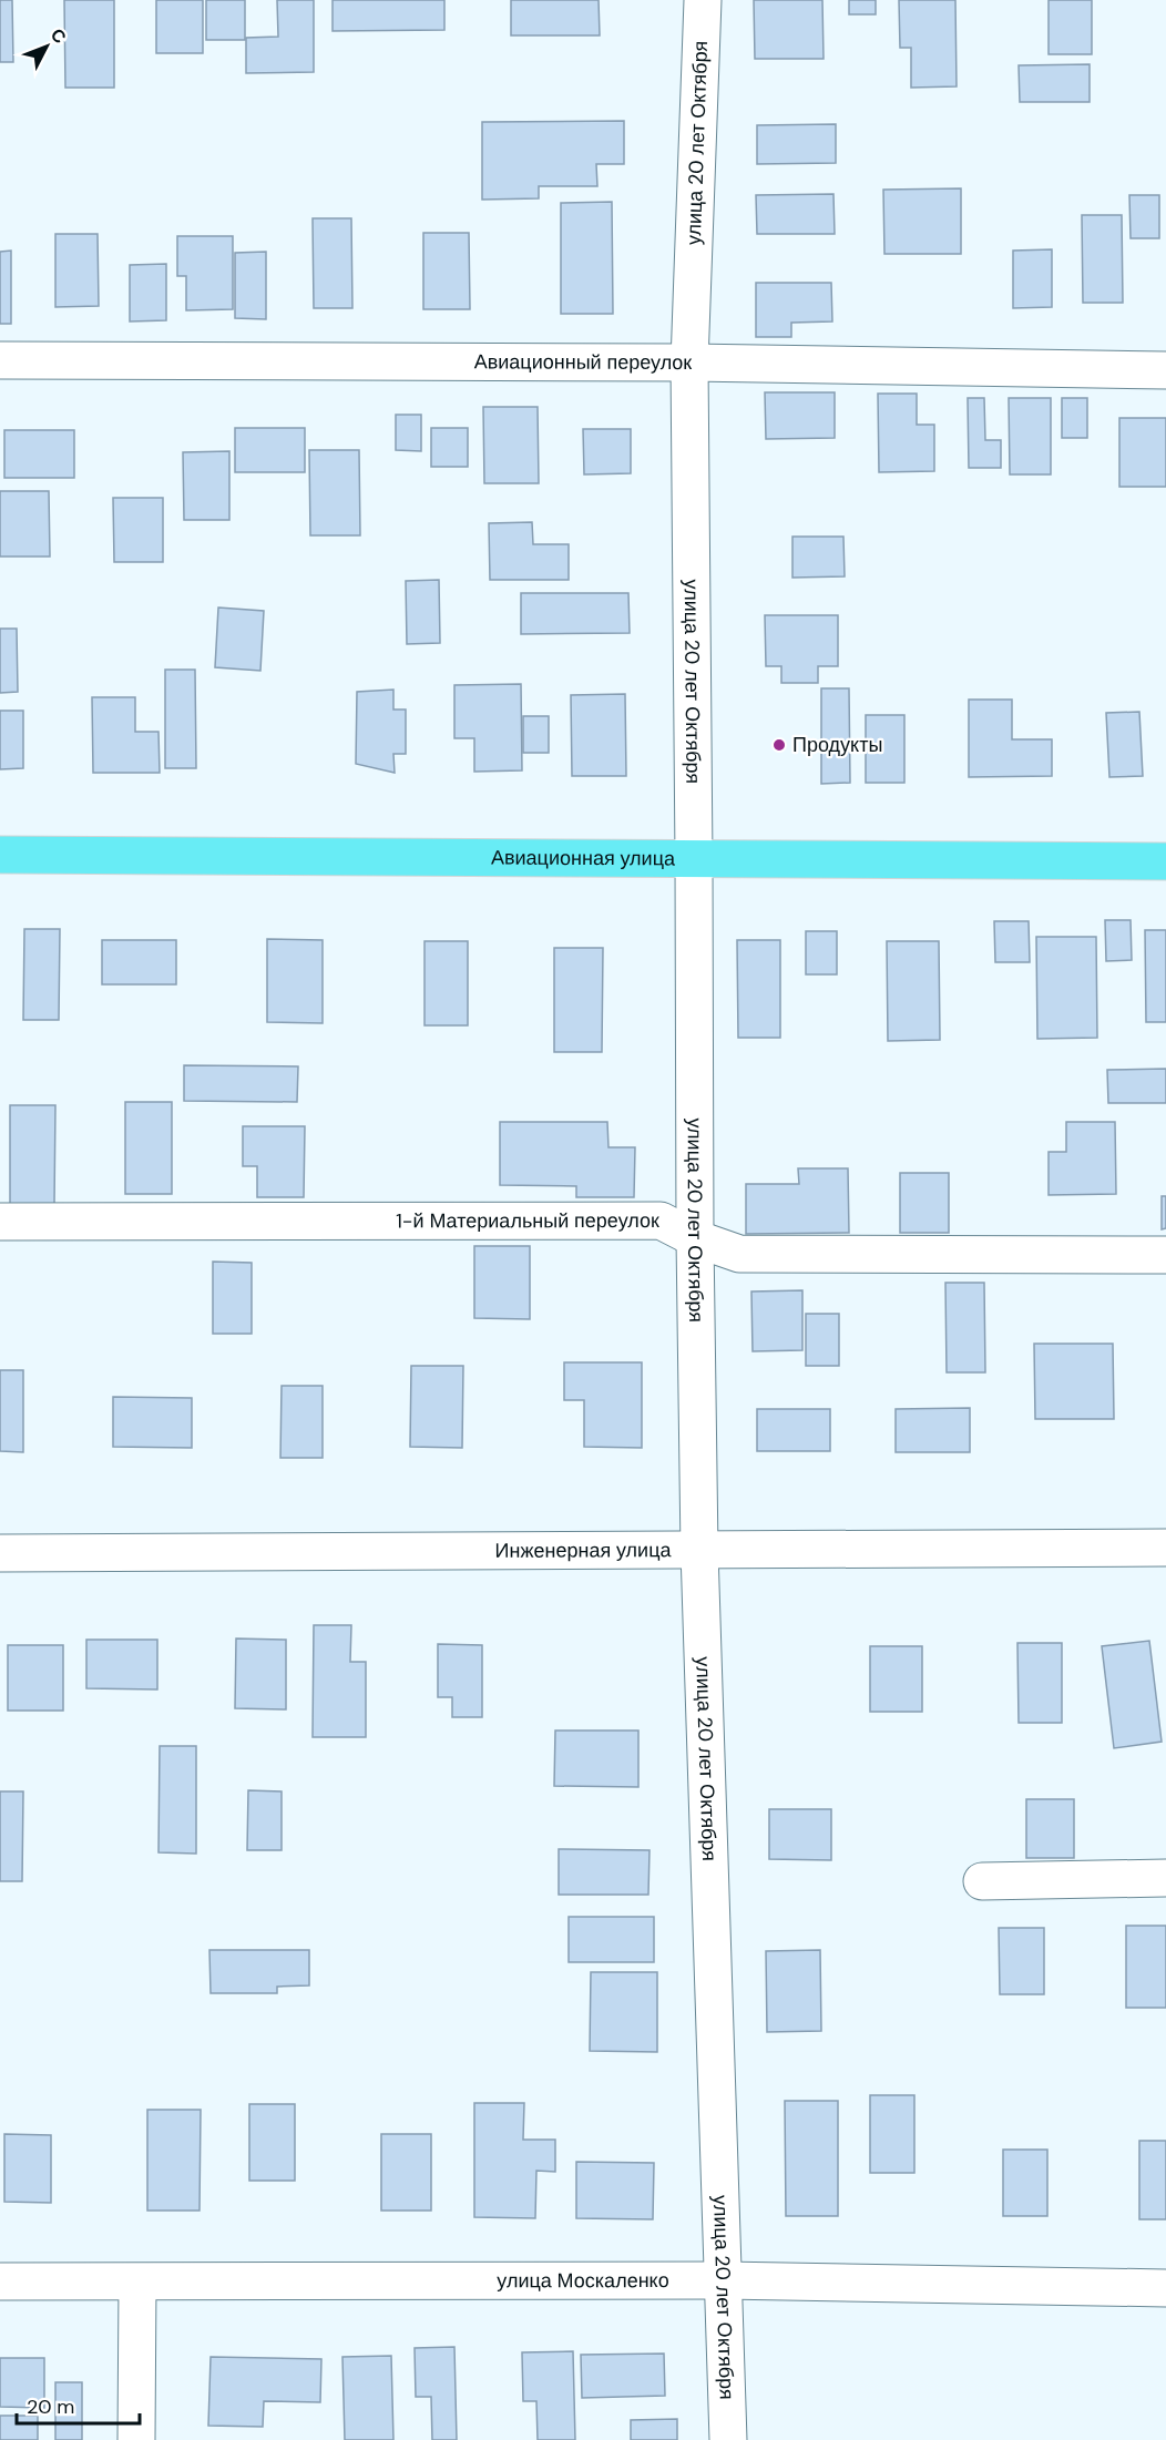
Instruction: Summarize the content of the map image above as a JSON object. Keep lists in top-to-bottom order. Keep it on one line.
{"streets":{"main road":["Авиационная улица"],"street":["улица 20 лет Октября","Авиационный переулок","1-й Материальный переулок","Инженерная улица","улица Москаленко"]},"crossings":[["улица 20 лет Октября","Авиационный переулок"],["улица 20 лет Октября","Авиационная улица"],["улица 20 лет Октября","1-й Материальный переулок"],["улица 20 лет Октября","Инженерная улица"],["улица 20 лет Октября","улица Москаленко"]],"places":["Продукты"],"scale_bar":"20 m","north":"top right"}
